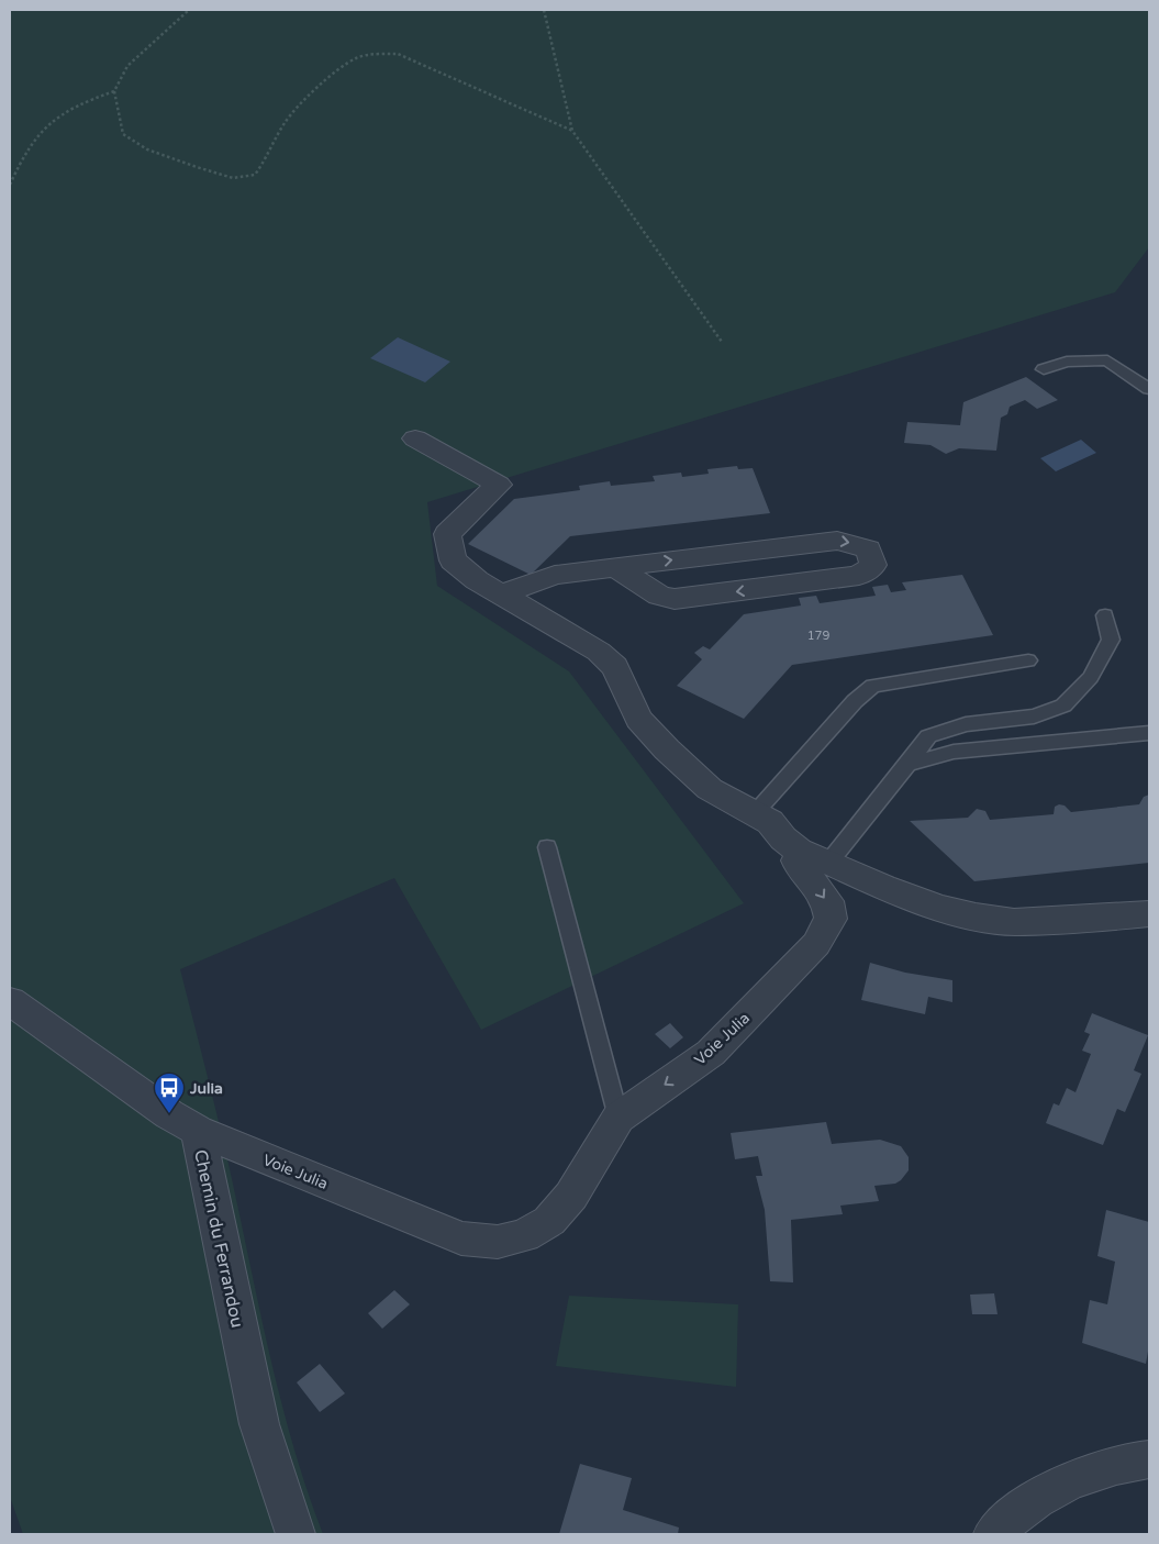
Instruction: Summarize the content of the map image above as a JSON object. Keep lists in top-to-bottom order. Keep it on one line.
{"streets":{"street":["Voie Julia","Chemin du Ferrandou"]},"crossings":[["Voie Julia","Chemin du Ferrandou"]],"one_way":["Voie Julia"],"places":{"bus stop":["Julia"]},"house_numbers":["179"]}
